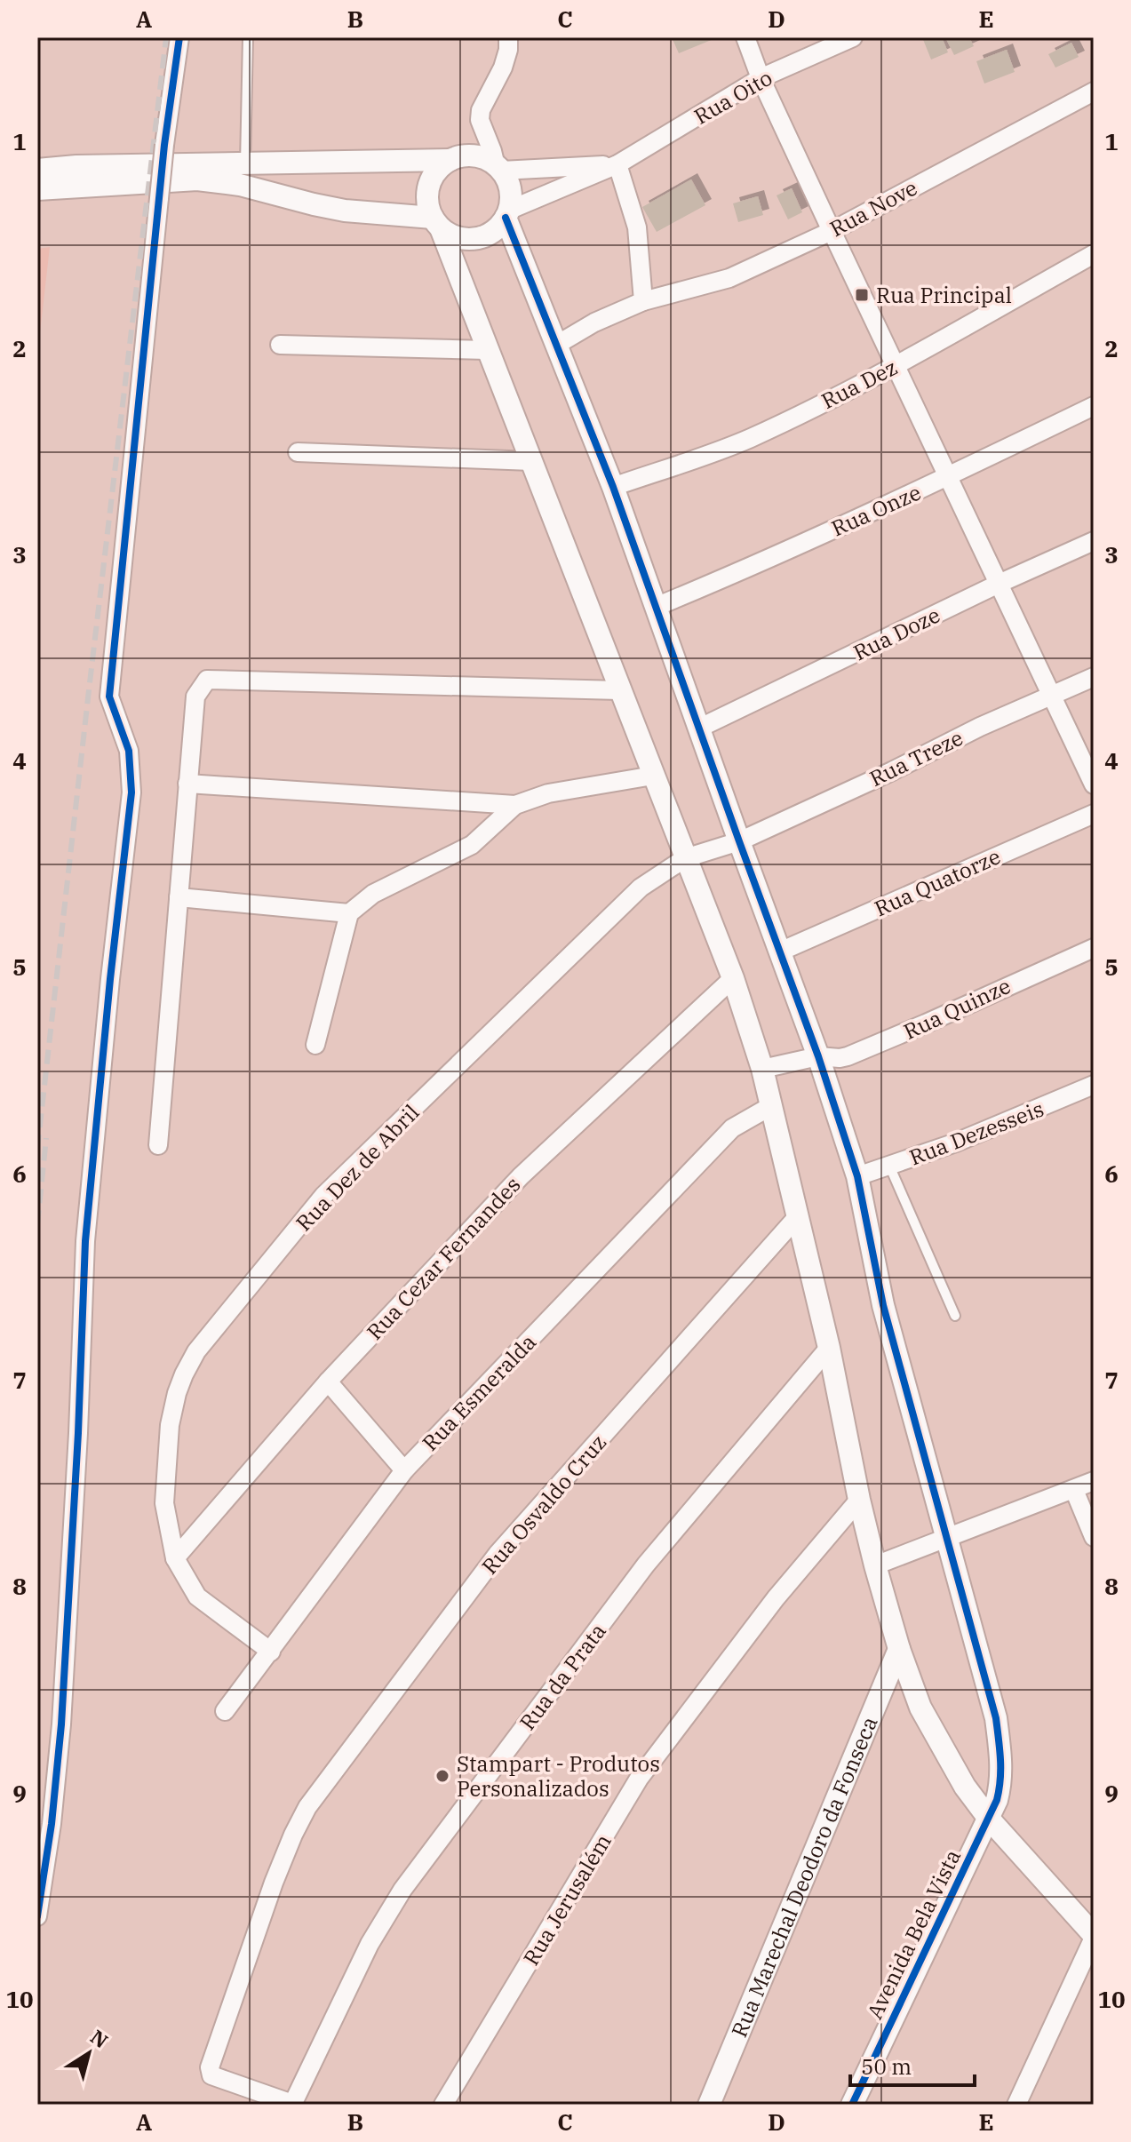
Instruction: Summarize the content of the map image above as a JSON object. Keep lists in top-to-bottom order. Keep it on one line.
{"streets":{"street":["Rua Oito","Rua Nove","Rua Dez","Rua Onze","Rua Doze","Rua Treze","Rua Quatorze","Rua Quinze","Rua Dezesseis","Rua Dez de Abril","Rua Cezar Fernandes","Rua Esmeralda","Rua Osvaldo Cruz","Rua da Prata","Rua Marechal Deodoro da Fonseca","Rua Jerusalém","Avenida Bela Vista"]},"crossings":[["Rua Oito","Avenida Bela Vista"],["Rua Nove","Avenida Bela Vista"],["Rua Dez","Avenida Bela Vista"],["Rua Onze","Avenida Bela Vista"],["Rua Doze","Avenida Bela Vista"],["Rua Treze","Rua Dez de Abril"],["Rua Treze","Avenida Bela Vista"],["Rua Quatorze","Avenida Bela Vista"],["Rua Quinze","Avenida Bela Vista"],["Rua Dezesseis","Avenida Bela Vista"],["Rua Dez de Abril","Rua Cezar Fernandes"],["Rua Dez de Abril","Rua Esmeralda"],["Rua Dez de Abril","Avenida Bela Vista"],["Rua Osvaldo Cruz","Rua da Prata"]],"places":{"transit":["Rua Principal"],"other":["Stampart - Produtos Personalizados"]},"scale_bar":"50 m","north":"top right","grid":{"columns":["A","B","C","D","E"],"rows":["1","2","3","4","5","6","7","8","9","10"]}}
